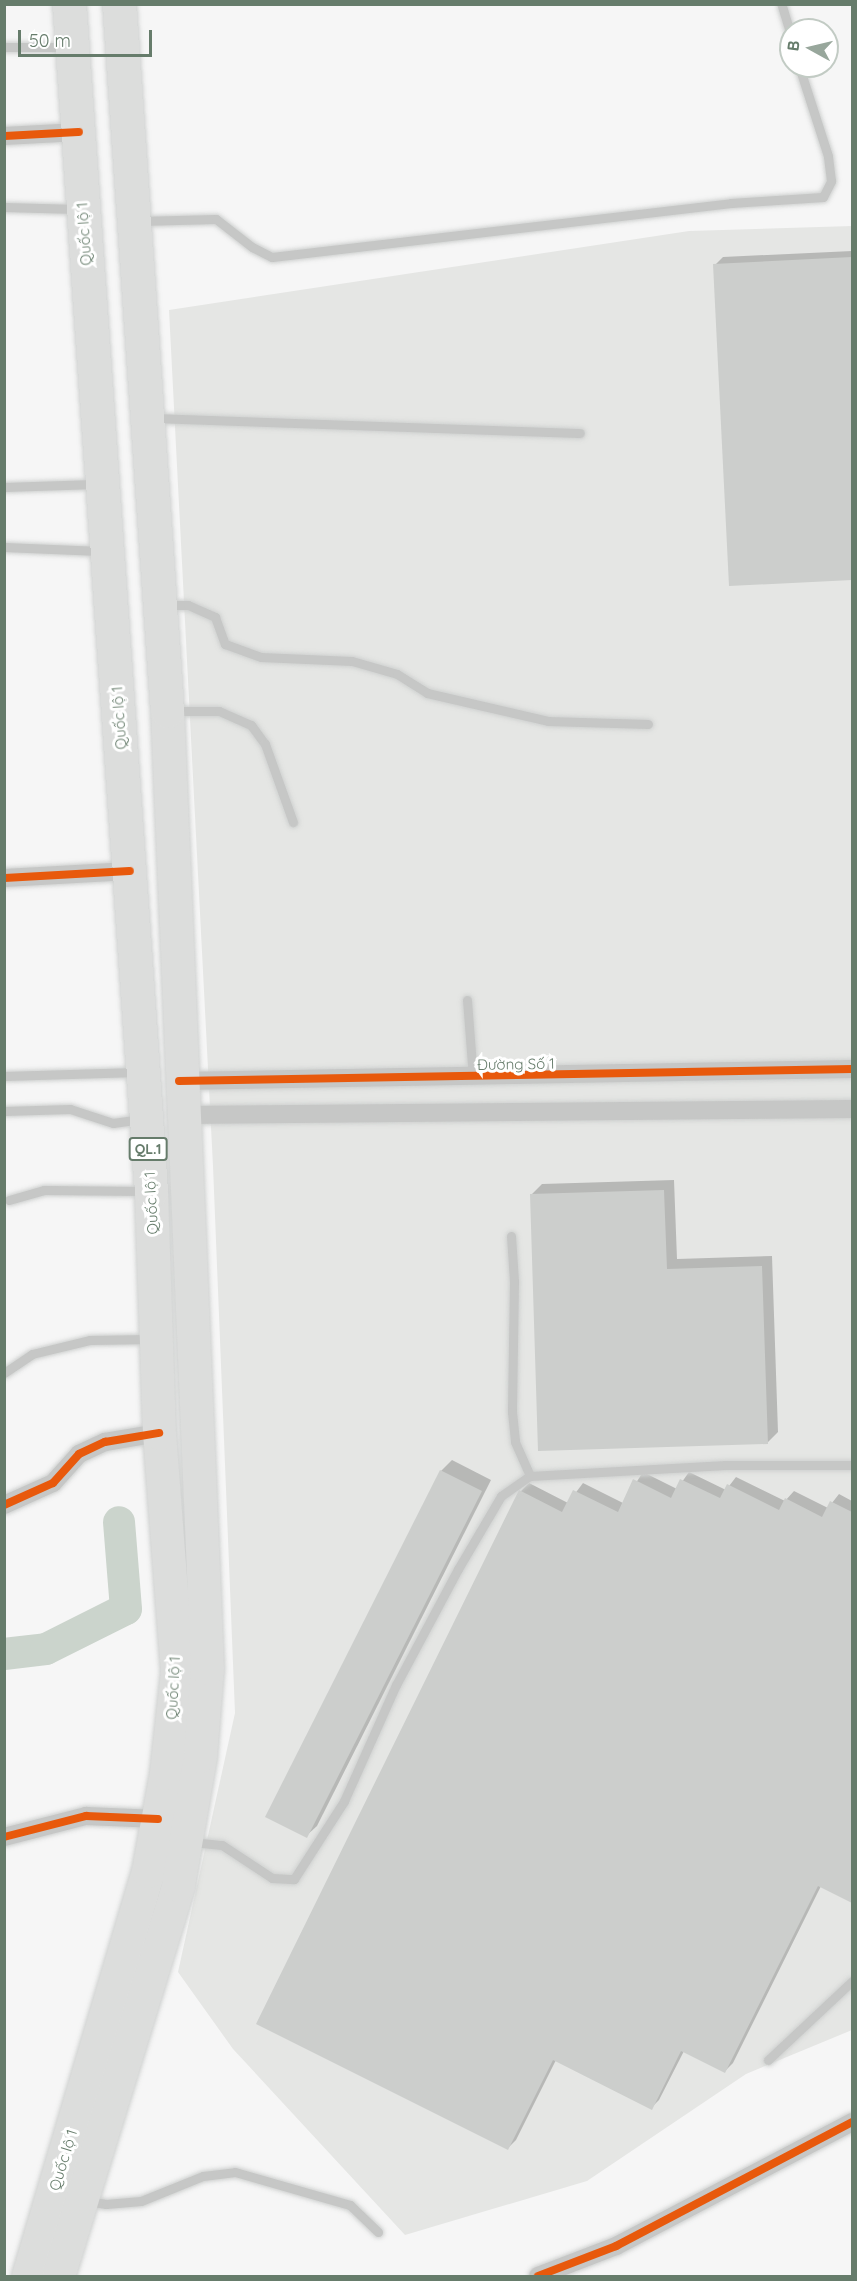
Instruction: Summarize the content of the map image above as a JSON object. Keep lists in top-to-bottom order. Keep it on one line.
{"streets":{"highway":["Quốc lộ 1","QL.1"],"street":["Đường Số 1"]},"crossings":[["Quốc lộ 1","Đường Số 1"]],"scale_bar":"50 m","north":"left"}
